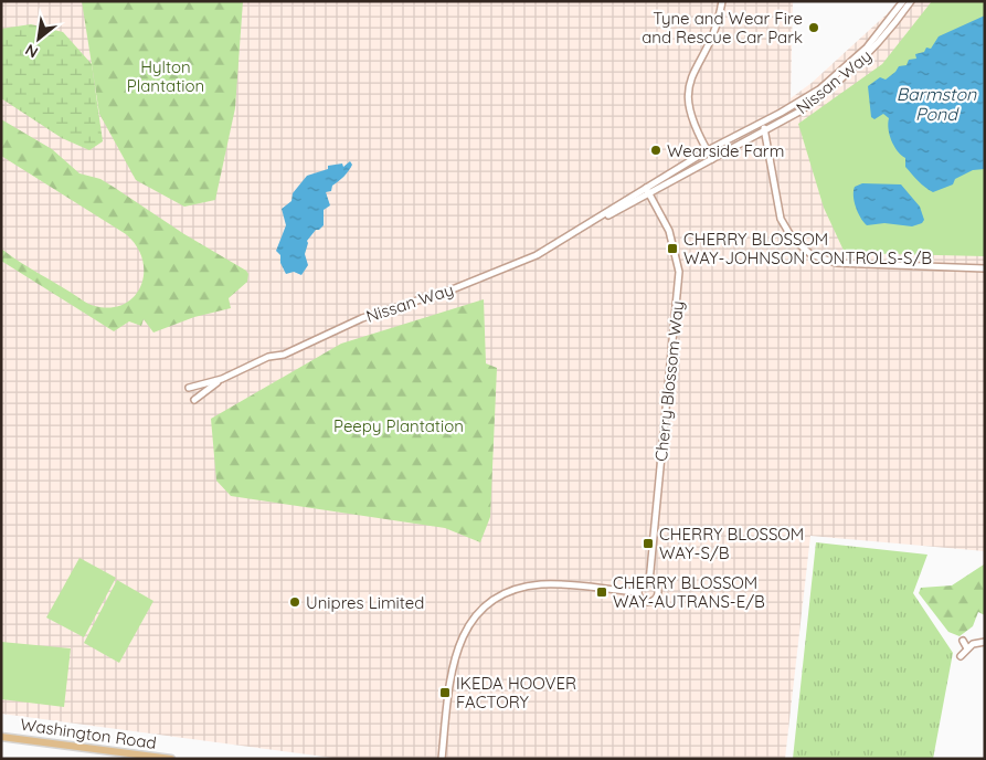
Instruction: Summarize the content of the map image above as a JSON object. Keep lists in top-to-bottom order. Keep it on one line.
{"streets":{"main road":["Washington Road"],"street":["Nissan Way","Cherry Blossom Way"]},"crossings":[["Nissan Way","Cherry Blossom Way"]],"water":["Barmston Pond"],"parks":["Hylton Plantation","Peepy Plantation"],"places":{"other":["Tyne and Wear Fire and Rescue Car Park","Wearside Farm","Unipres Limited"],"transit":["CHERRY BLOSSOM WAY-JOHNSON CONTROLS-S/B","CHERRY BLOSSOM WAY-S/B","CHERRY BLOSSOM WAY-AUTRANS-E/B","IKEDA HOOVER FACTORY"]},"north":"bottom left"}
